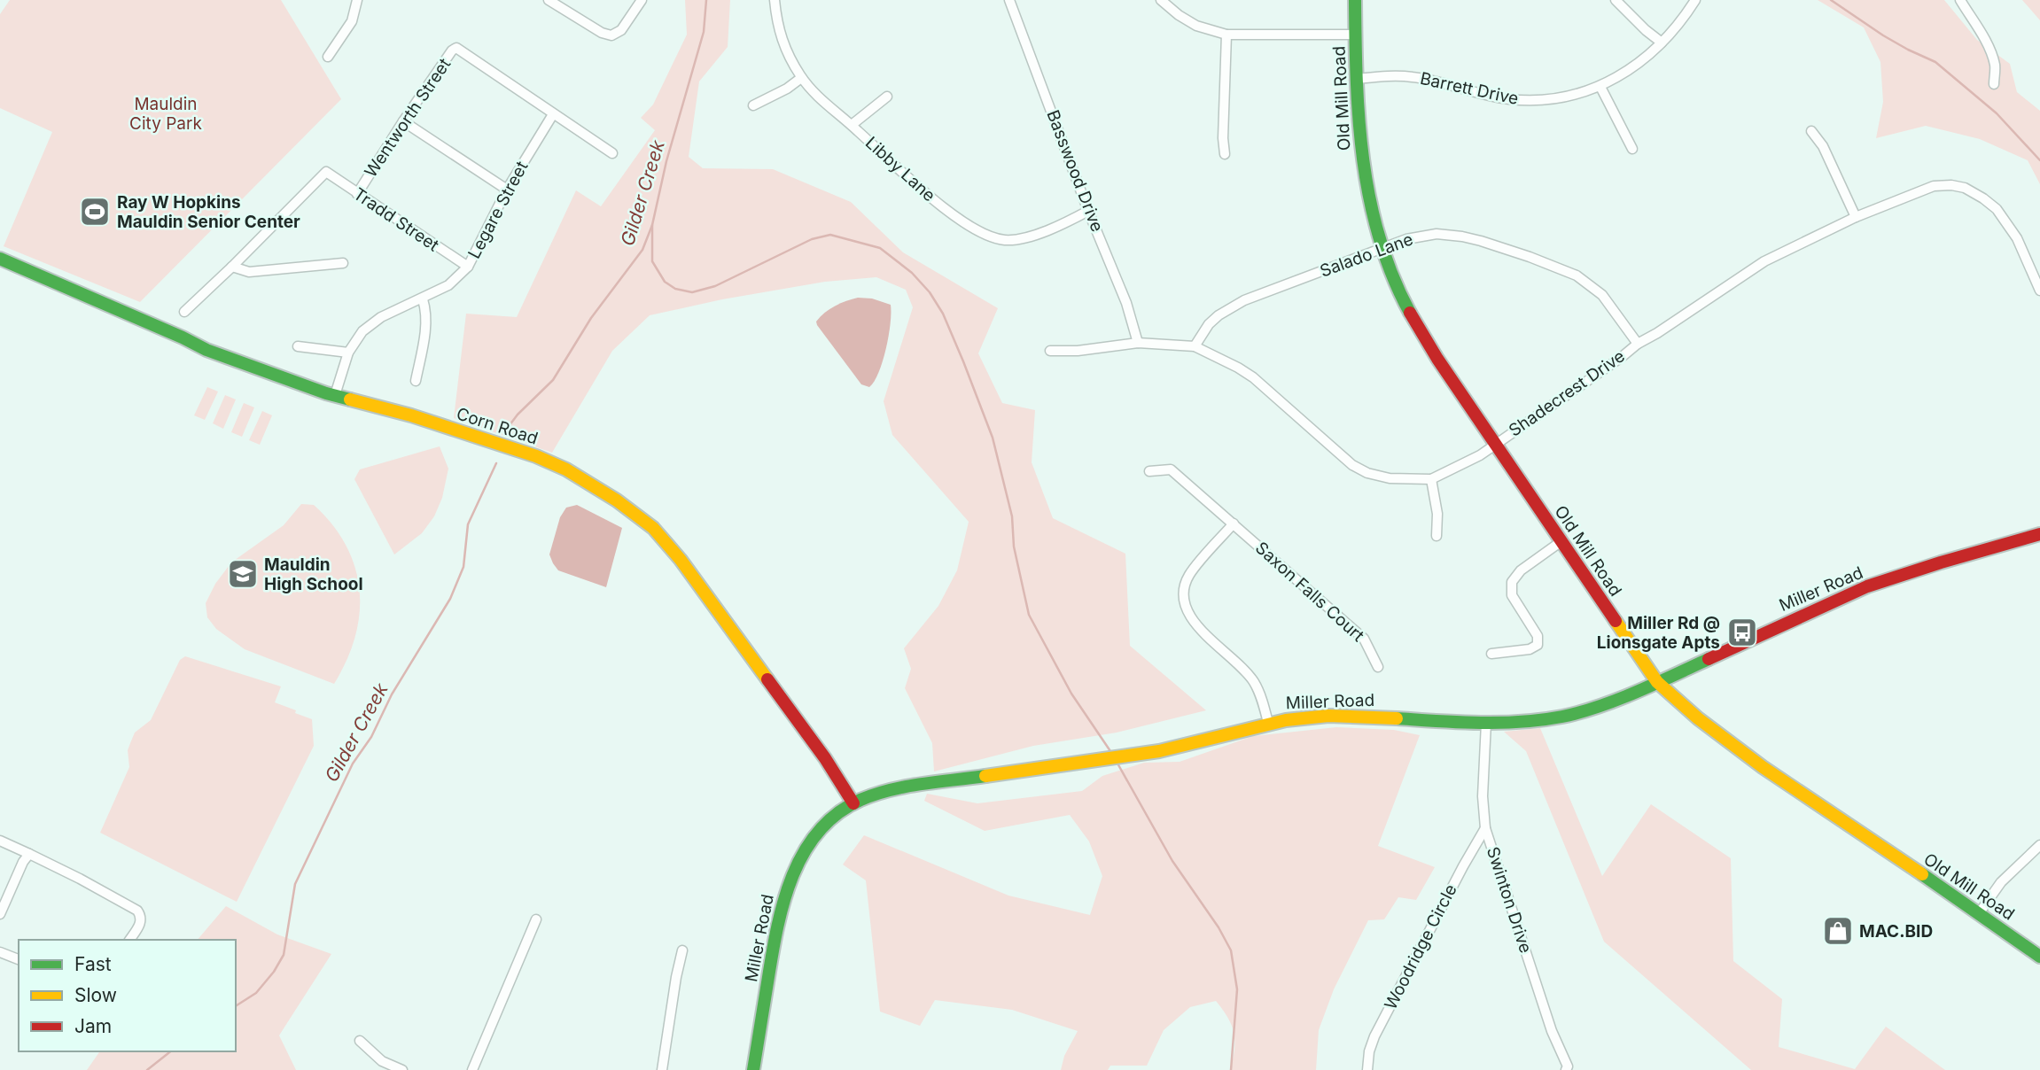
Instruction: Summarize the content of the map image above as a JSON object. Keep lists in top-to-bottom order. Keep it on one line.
{"streets":{"street":["Barrett Drive","Old Mill Road","Wentworth Street","Libby Lane","Basswood Drive","Legare Street","Tradd Street","Salado Lane","Shadecrest Drive","Corn Road","Miller Road","Saxon Falls Court","Swinton Drive","Woodridge Circle"]},"crossings":[["Barrett Drive","Old Mill Road"],["Old Mill Road","Salado Lane"],["Old Mill Road","Shadecrest Drive"],["Old Mill Road","Miller Road"],["Wentworth Street","Legare Street"],["Wentworth Street","Tradd Street"],["Libby Lane","Basswood Drive"],["Basswood Drive","Shadecrest Drive"],["Legare Street","Tradd Street"],["Legare Street","Corn Road"],["Salado Lane","Shadecrest Drive"],["Corn Road","Miller Road"],["Miller Road","Swinton Drive"],["Swinton Drive","Woodridge Circle"]],"water":["Gilder Creek"],"parks":["Mauldin City Park"],"places":{"sports":["Ray W Hopkins Mauldin Senior Center"],"school or university":["Mauldin High School"],"bus stop":["Miller Rd @ Lionsgate Apts"],"shop":["MAC.BID"]},"legend":["Fast","Slow","Jam"]}
